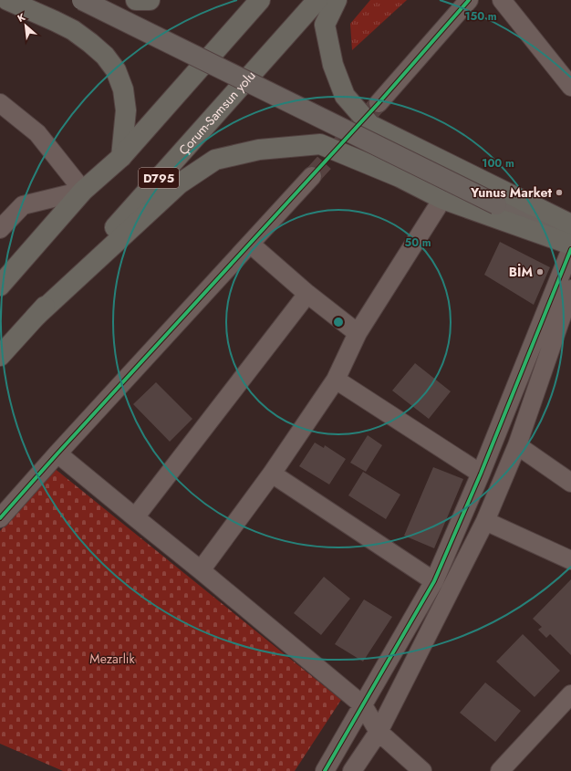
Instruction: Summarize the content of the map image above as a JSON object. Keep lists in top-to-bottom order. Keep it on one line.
{"streets":{"highway":["Çorum-Samsun yolu","D795"]},"parks":["Mezarlık"],"places":["Yunus Market","BİM"],"north":"top left","rings":["150 m","100 m","50 m"]}
